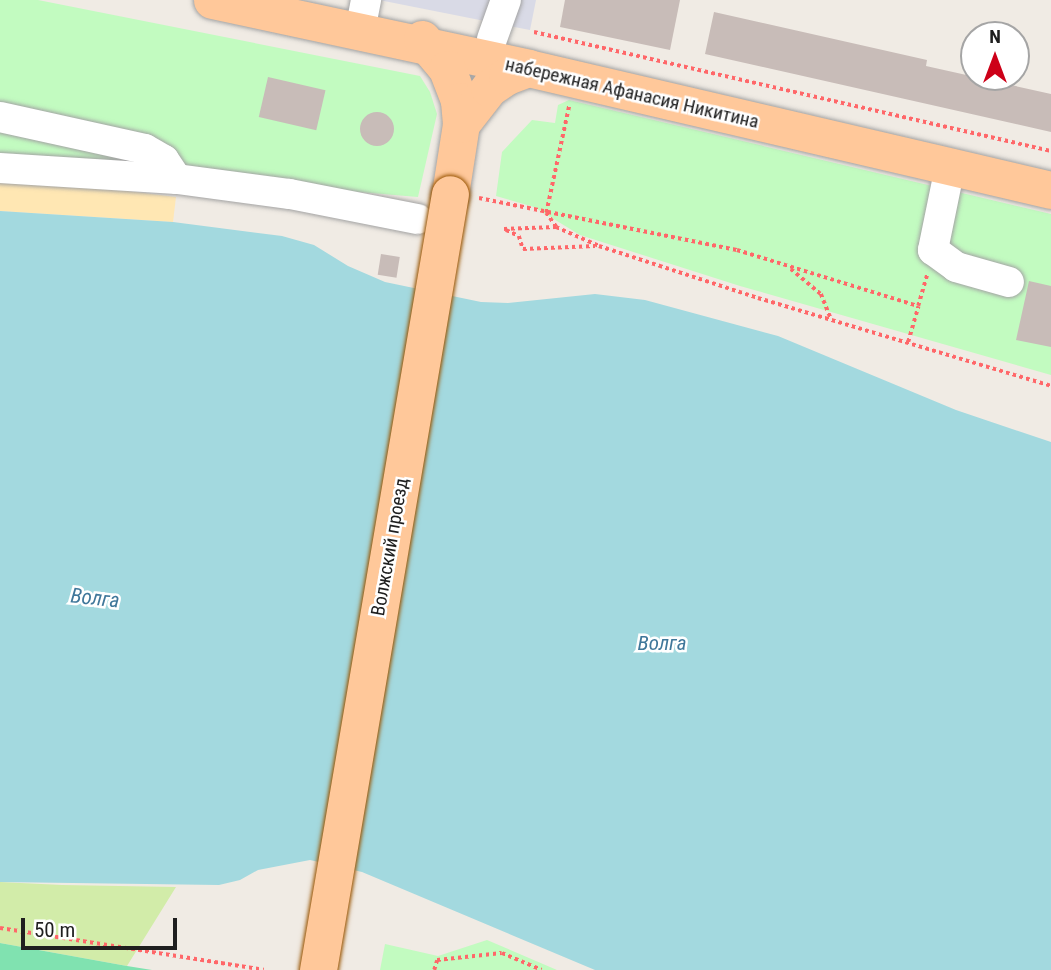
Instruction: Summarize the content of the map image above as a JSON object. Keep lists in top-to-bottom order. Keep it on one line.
{"streets":{"main road":["набережная Афанасия Никитина","Волжский проезд"]},"crossings":[["набережная Афанасия Никитина","Волжский проезд"]],"water":["Волга"],"scale_bar":"50 m","north":"top"}
